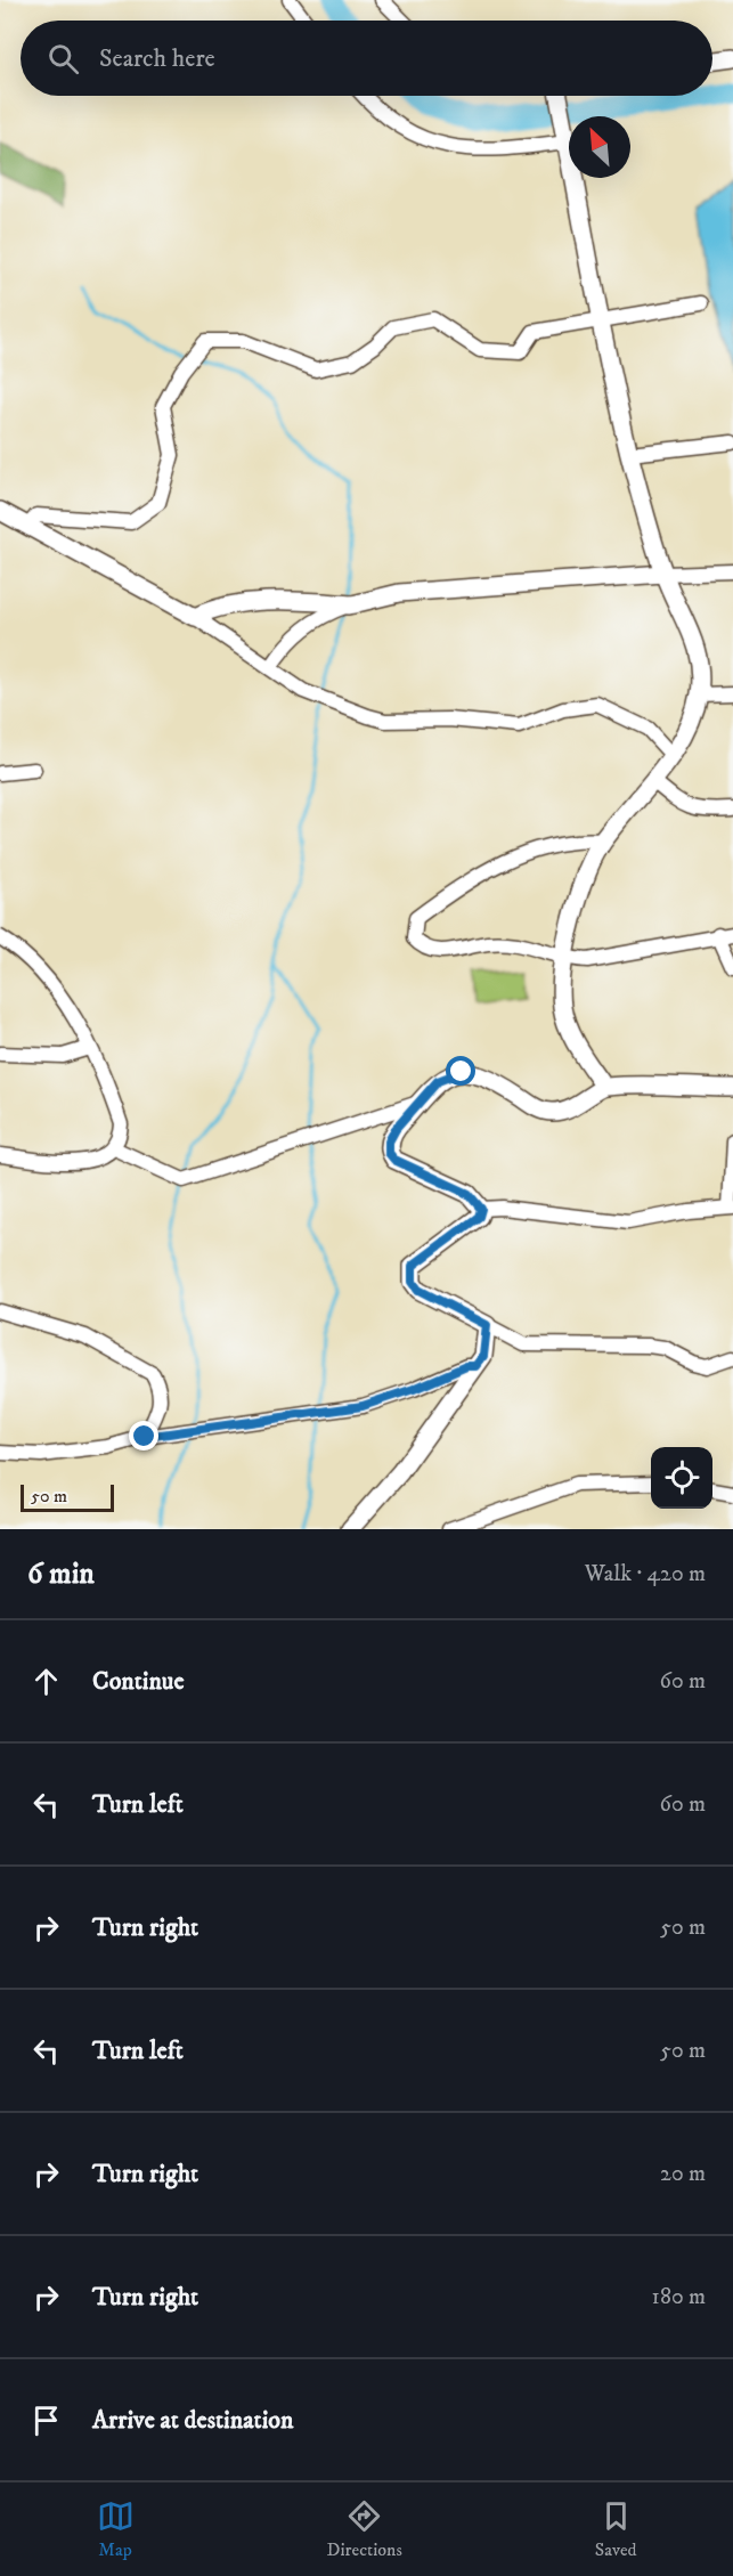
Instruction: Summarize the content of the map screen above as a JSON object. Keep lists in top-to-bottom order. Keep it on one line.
{"scale_bar":"50 m","north":"top left","page":{"search":"Search here","scale":"50 m","heading":["6 min","Walk · 420 m"],"list":[["Continue","60 m"],["Turn left","60 m"],["Turn right","50 m"],["Turn left","50 m"],["Turn right","20 m"],["Turn right","180 m"],"Arrive at destination"],"nav":["Map","Directions","Saved"]}}
